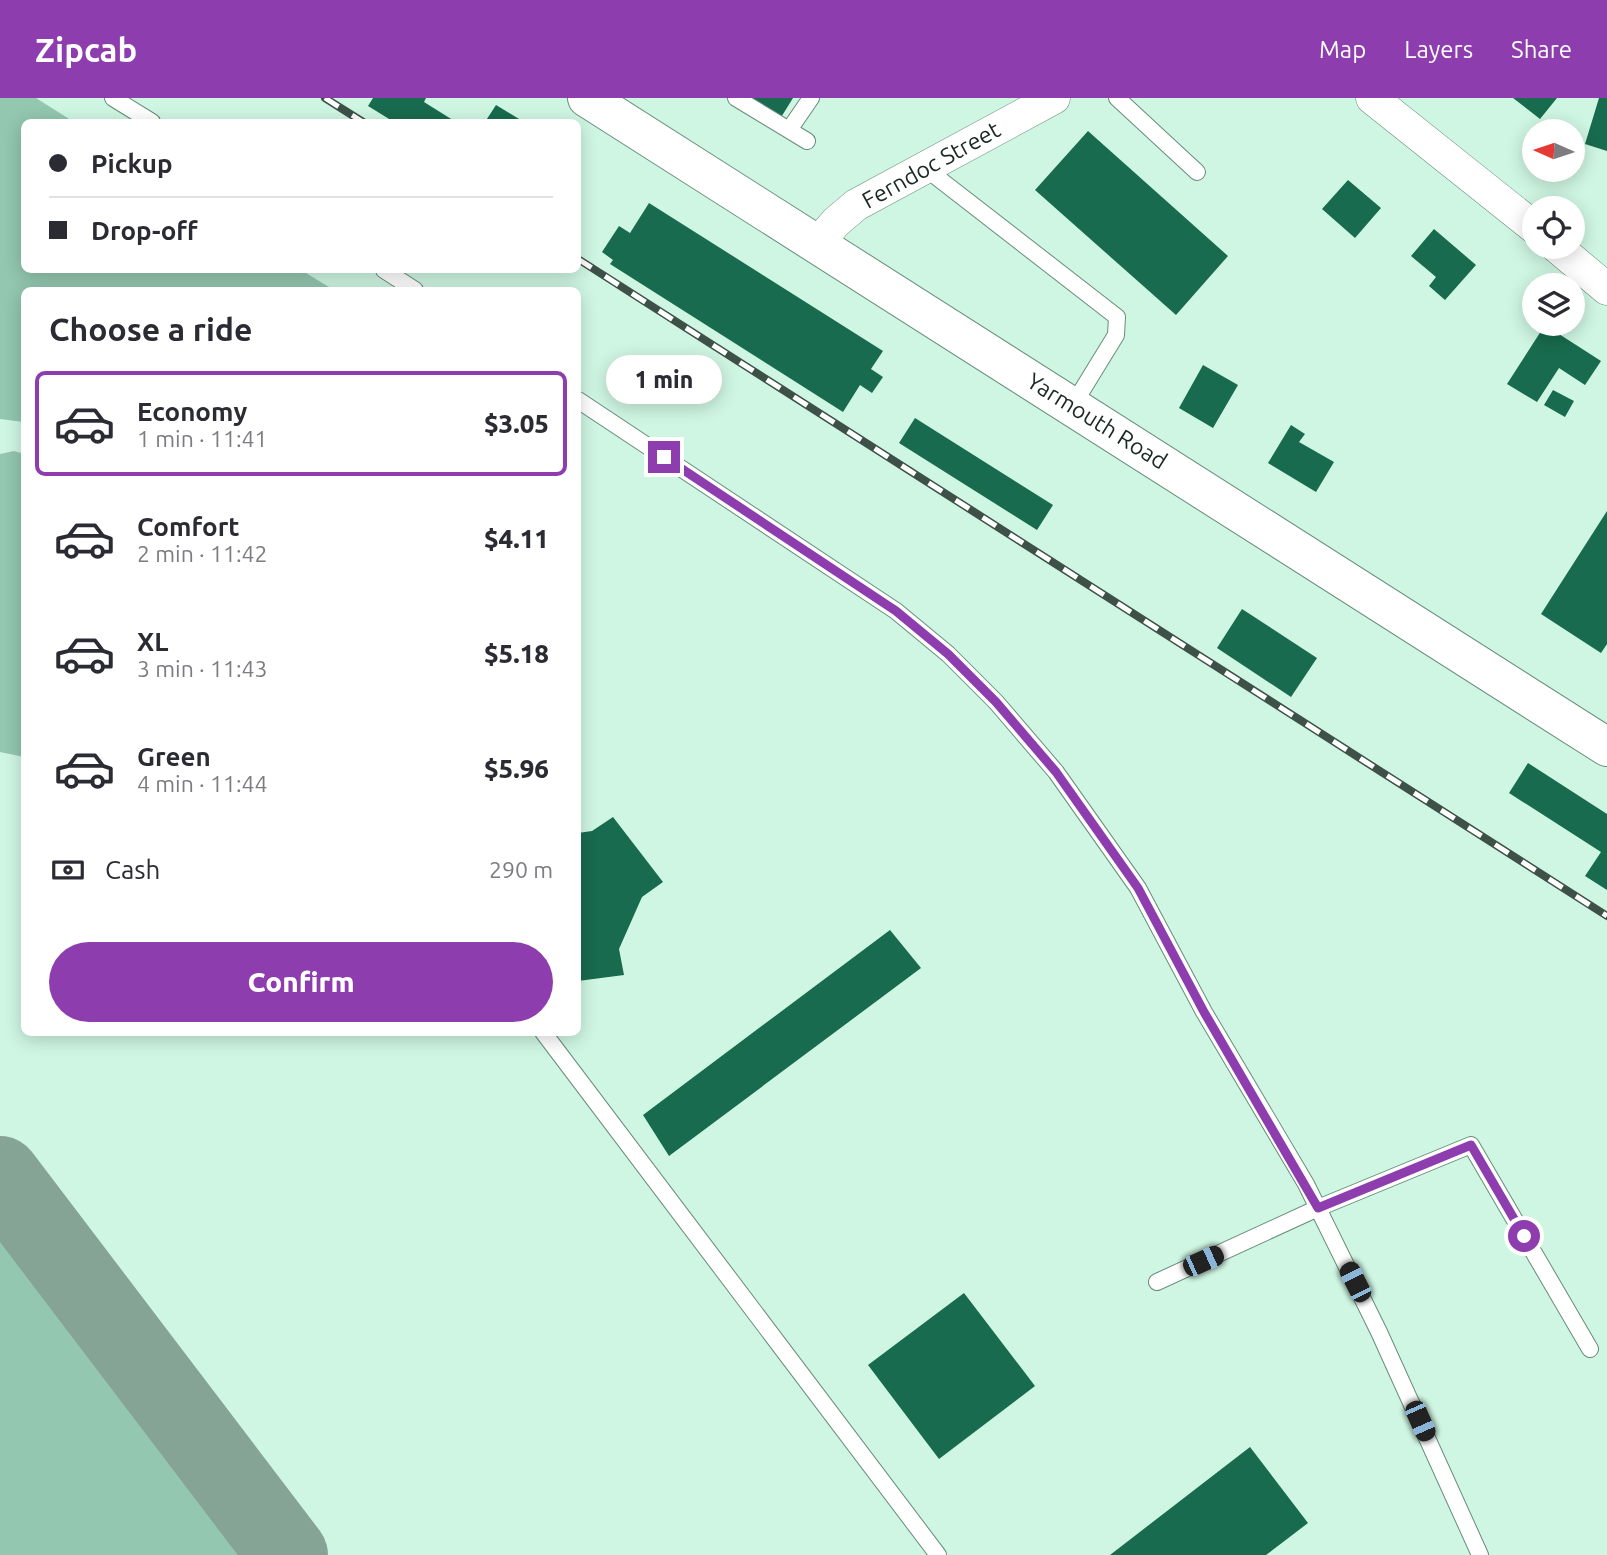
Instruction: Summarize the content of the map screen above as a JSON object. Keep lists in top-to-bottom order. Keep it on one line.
{"streets":{"main road":["Yarmouth Road"],"street":["Ferndoc Street"]},"crossings":[["Ferndoc Street","Yarmouth Road"]],"north":"left","page":{"header":"Zipcab","nav":["Map","Layers","Share"],"banner":["Pickup","Drop-off"],"heading":"Choose a ride","bubble":"1 min","list":[{"name":"Economy","note":"1 min · 11:41","value":"$3.05"},{"name":"Comfort","note":"2 min · 11:42","value":"$4.11"},{"name":"XL","note":"3 min · 11:43","value":"$5.18"},{"name":"Green","note":"4 min · 11:44","value":"$5.96"}],"pay":["Cash","290 m"],"buttons":"Confirm"}}
